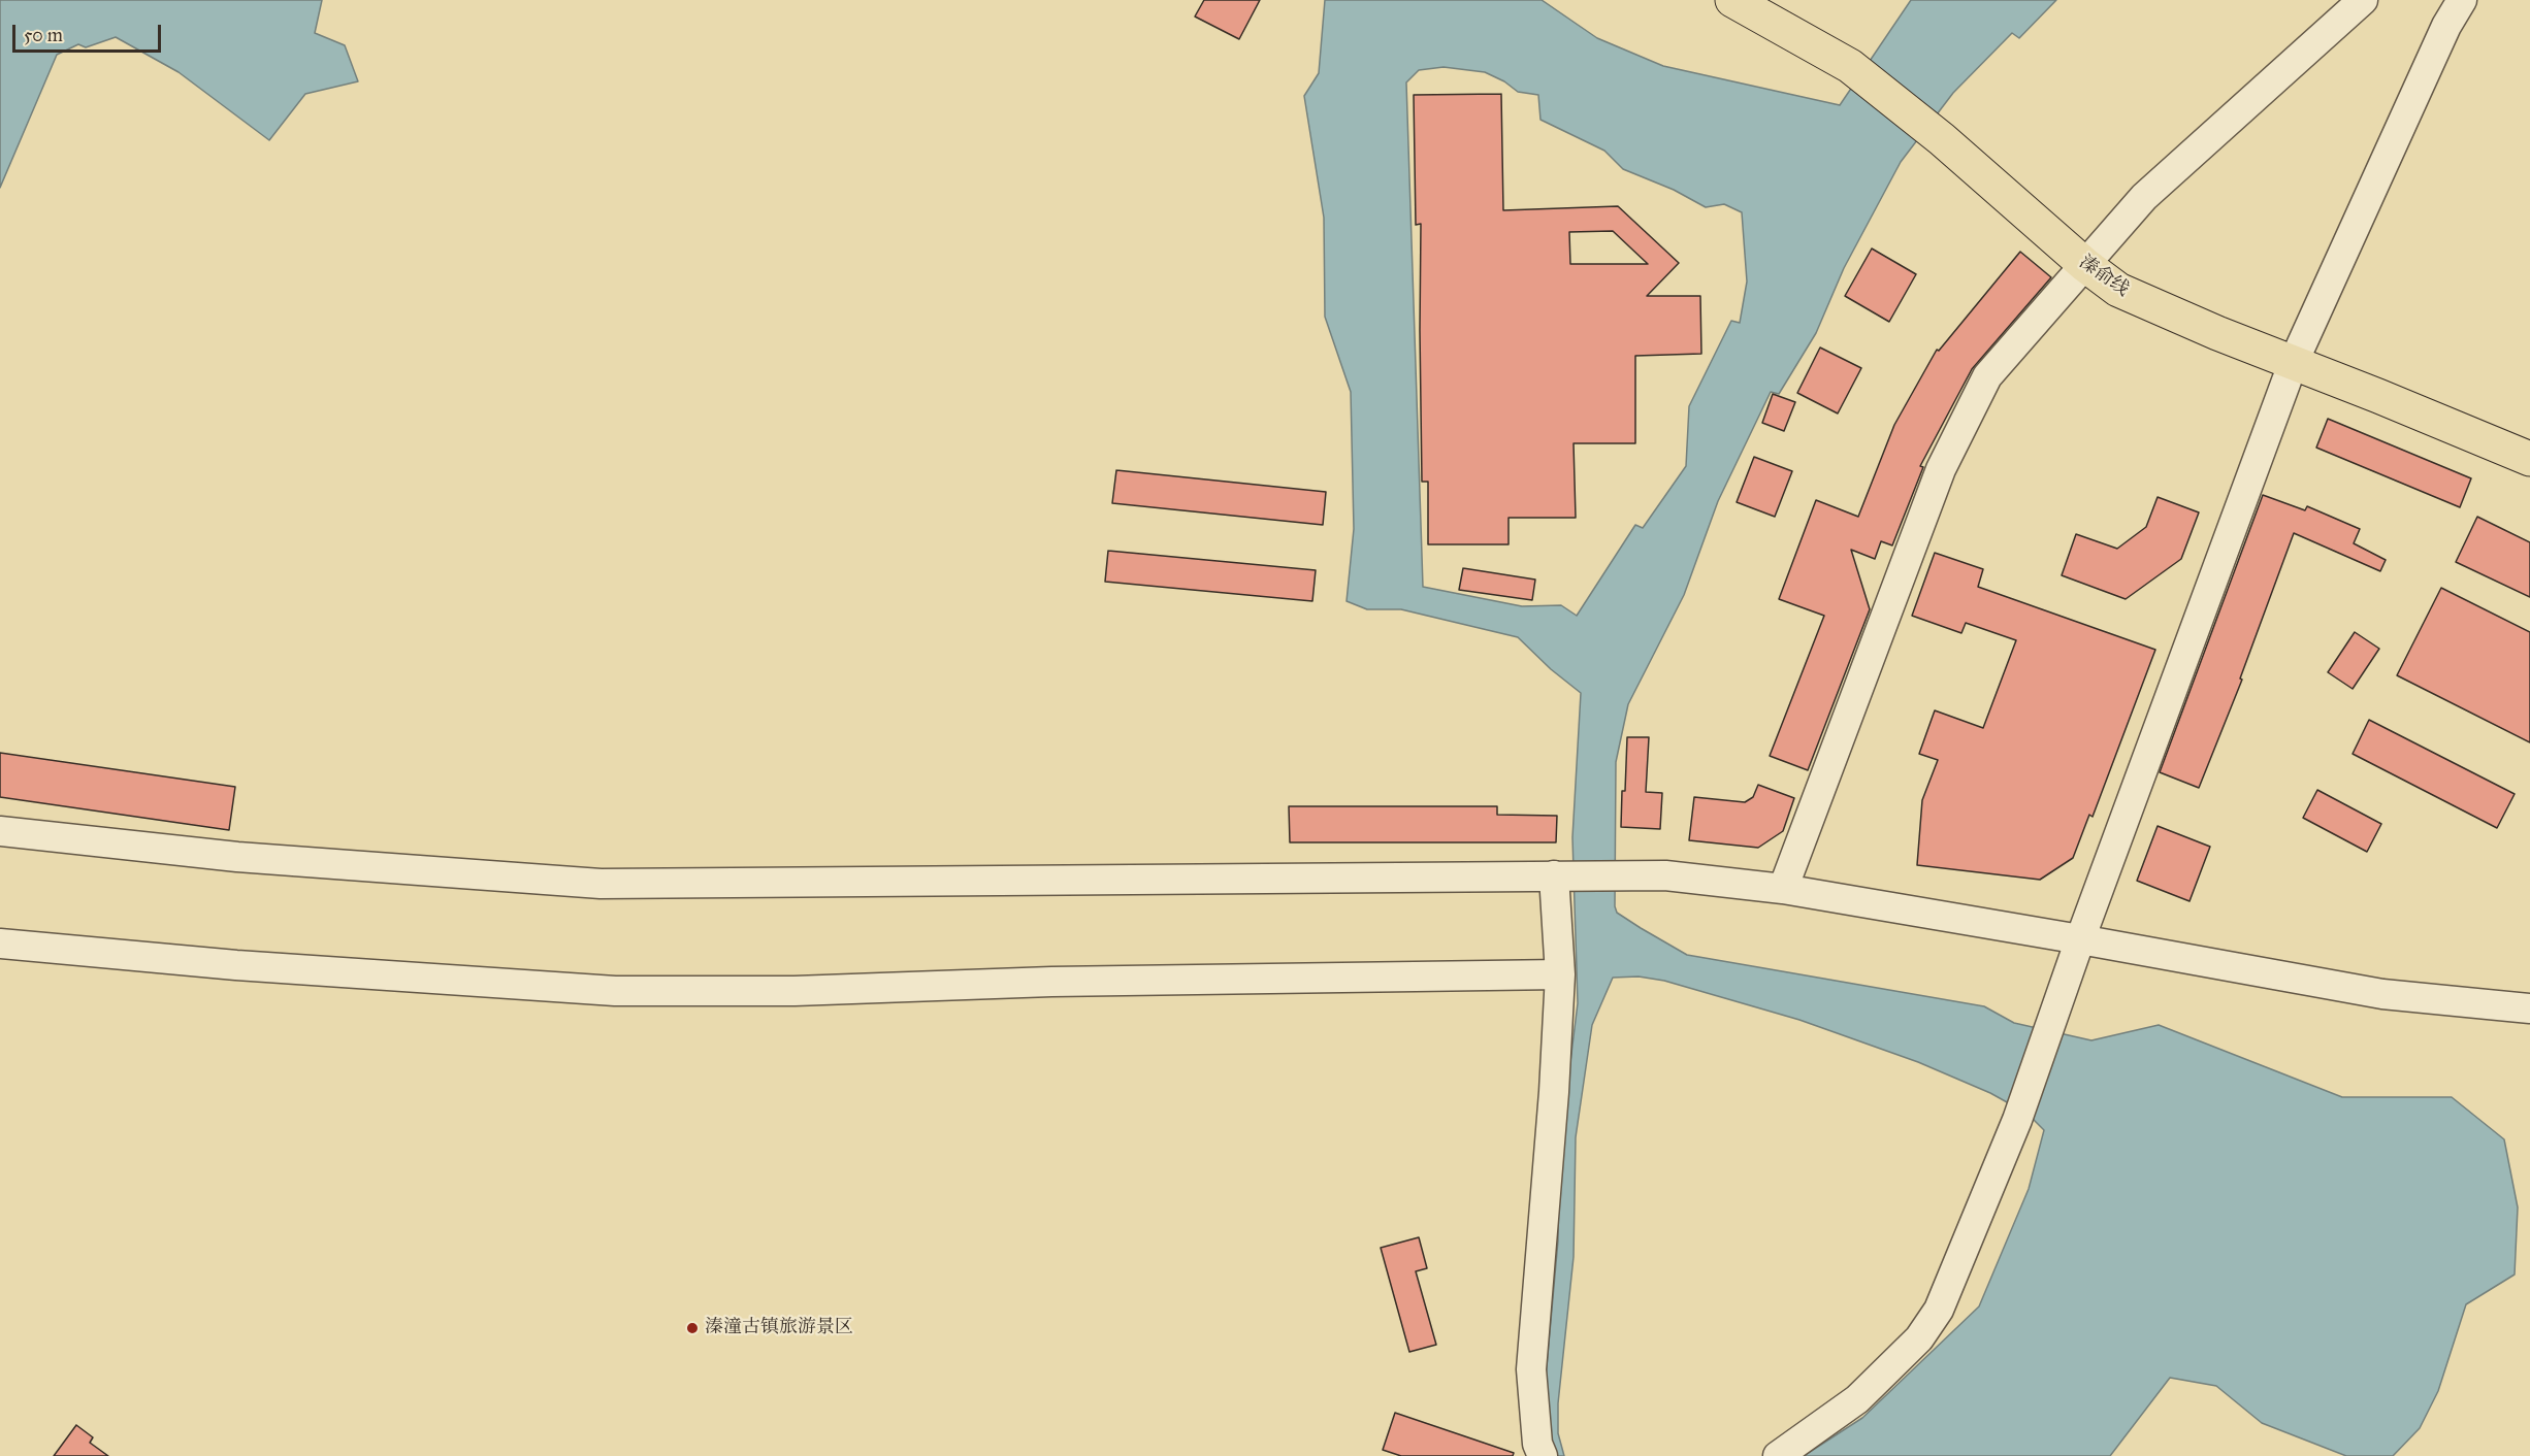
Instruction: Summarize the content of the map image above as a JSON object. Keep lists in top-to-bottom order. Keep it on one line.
{"streets":{"main road":["溱俞线"]},"places":["溱潼古镇旅游景区"],"scale_bar":"50 m"}
